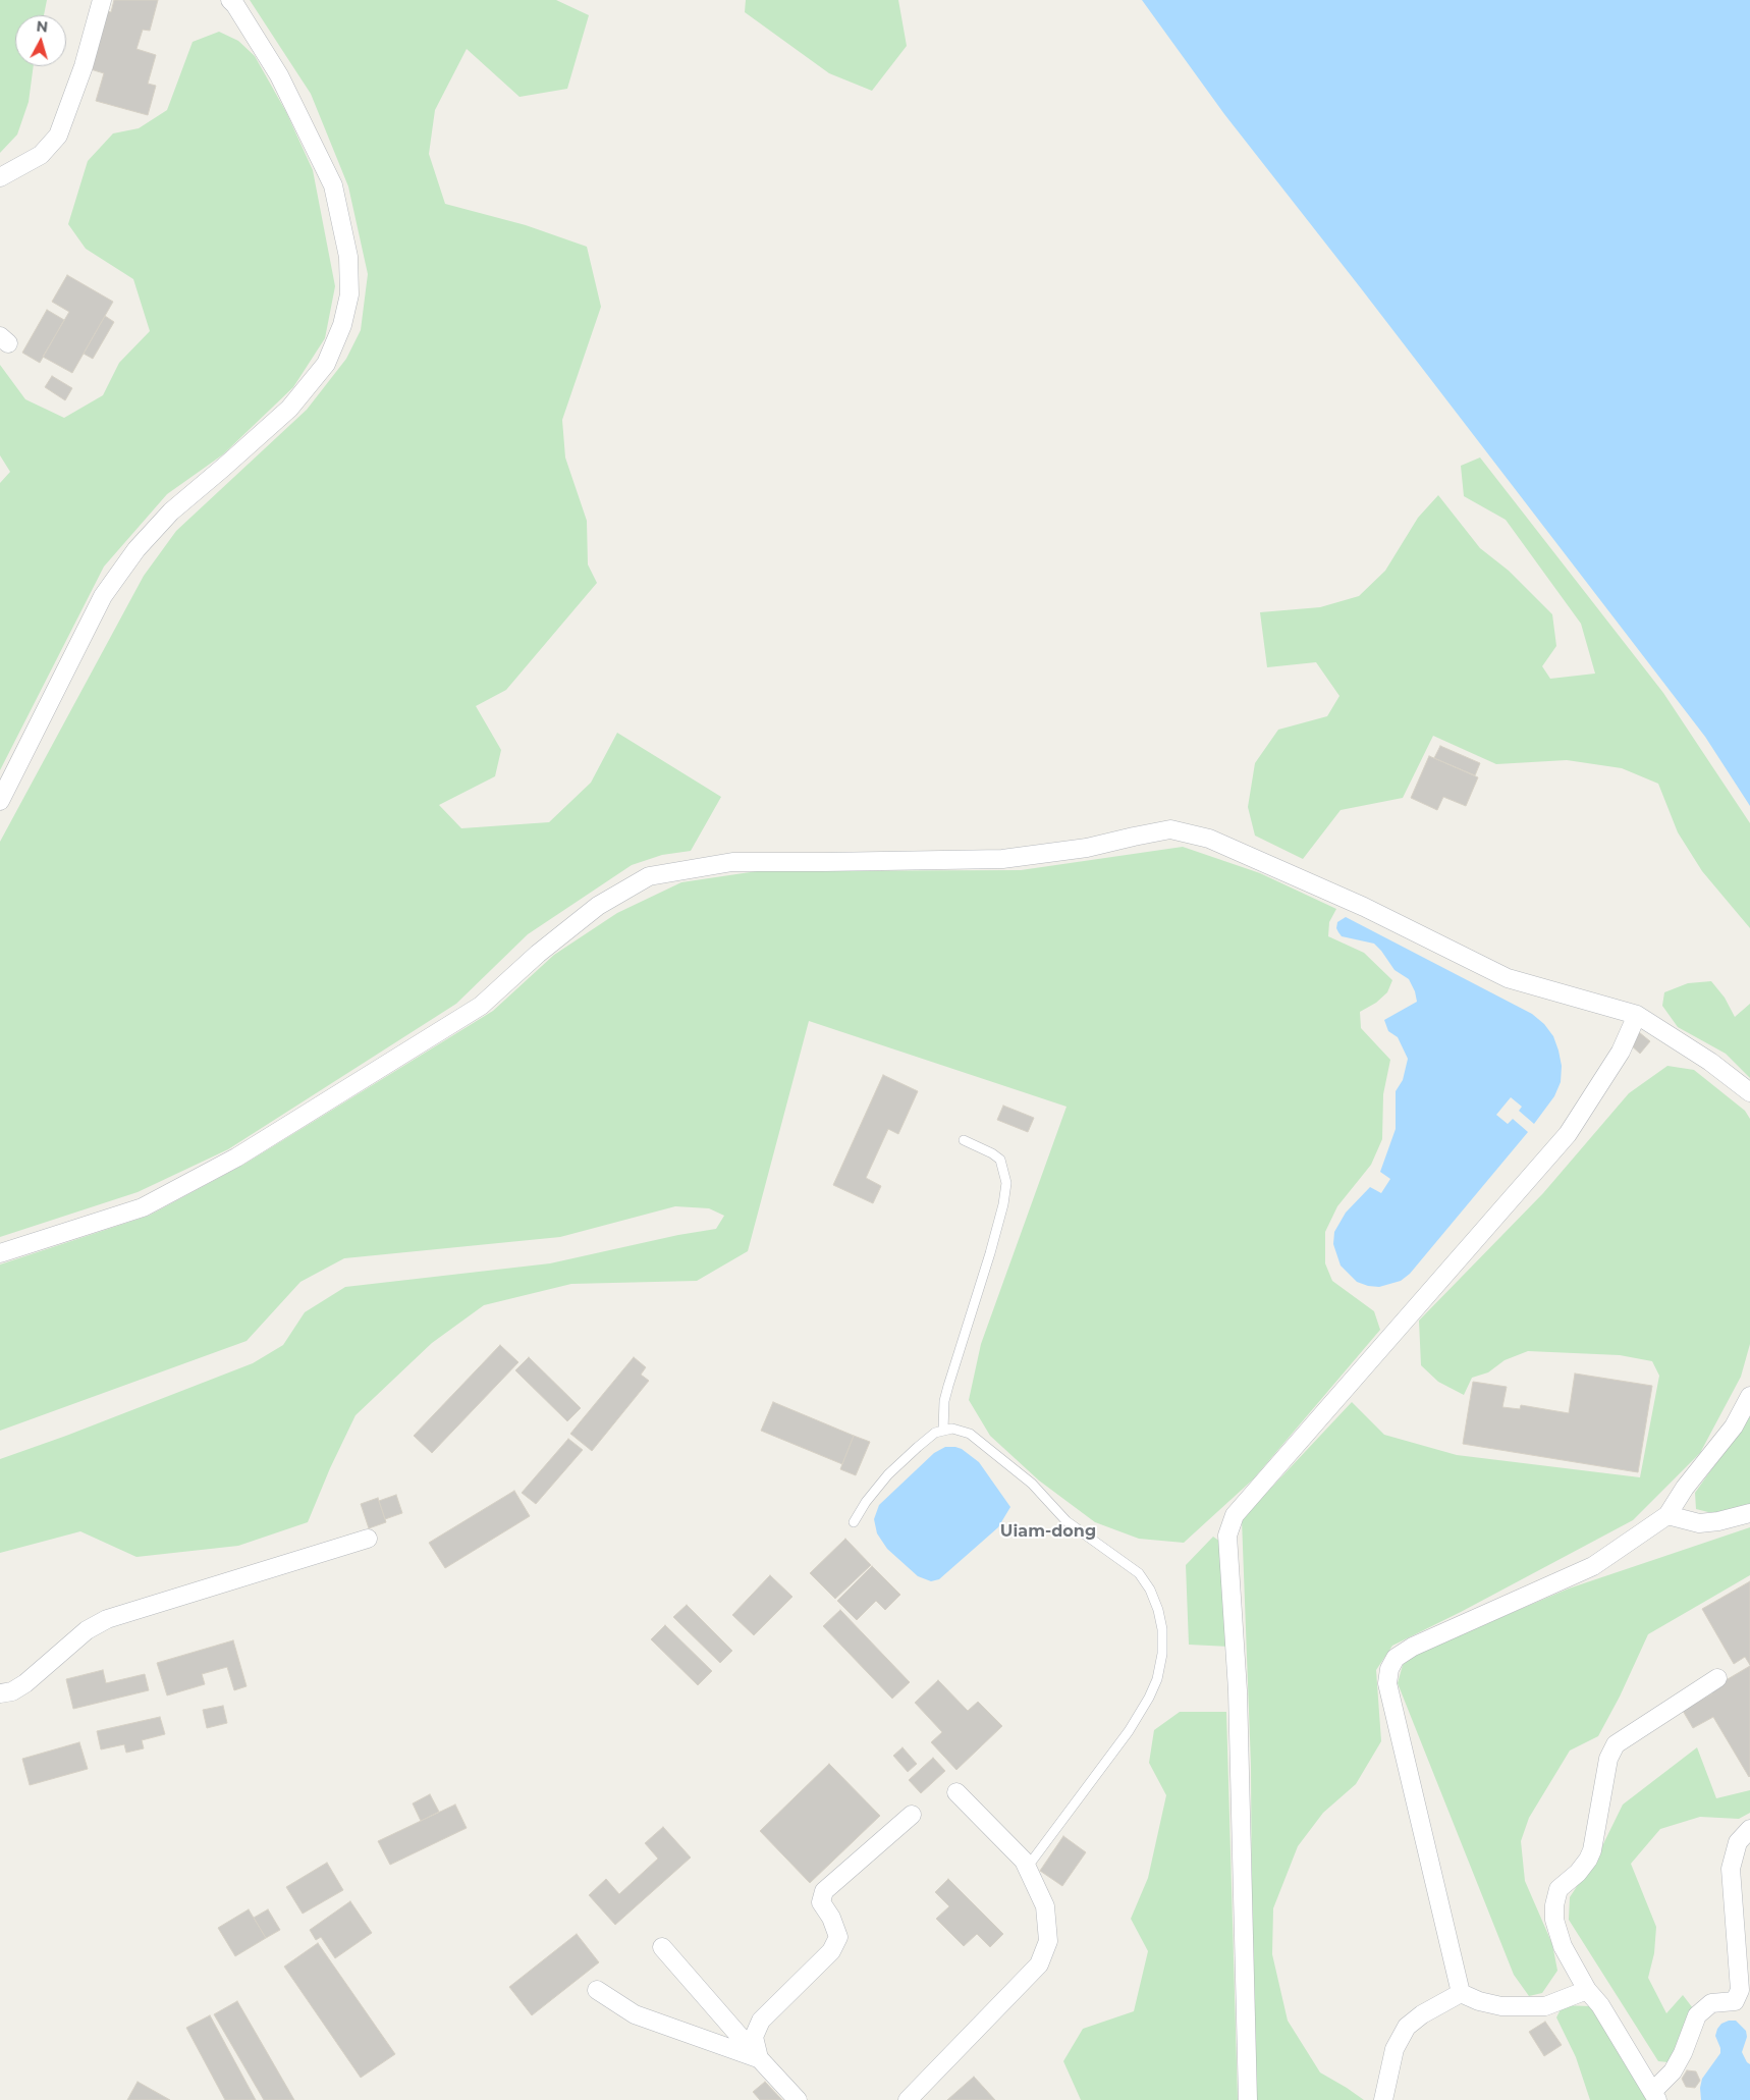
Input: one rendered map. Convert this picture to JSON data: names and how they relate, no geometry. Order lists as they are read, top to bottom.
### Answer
{
  "districts": ["Uiam-dong"],
  "north": "top"
}
